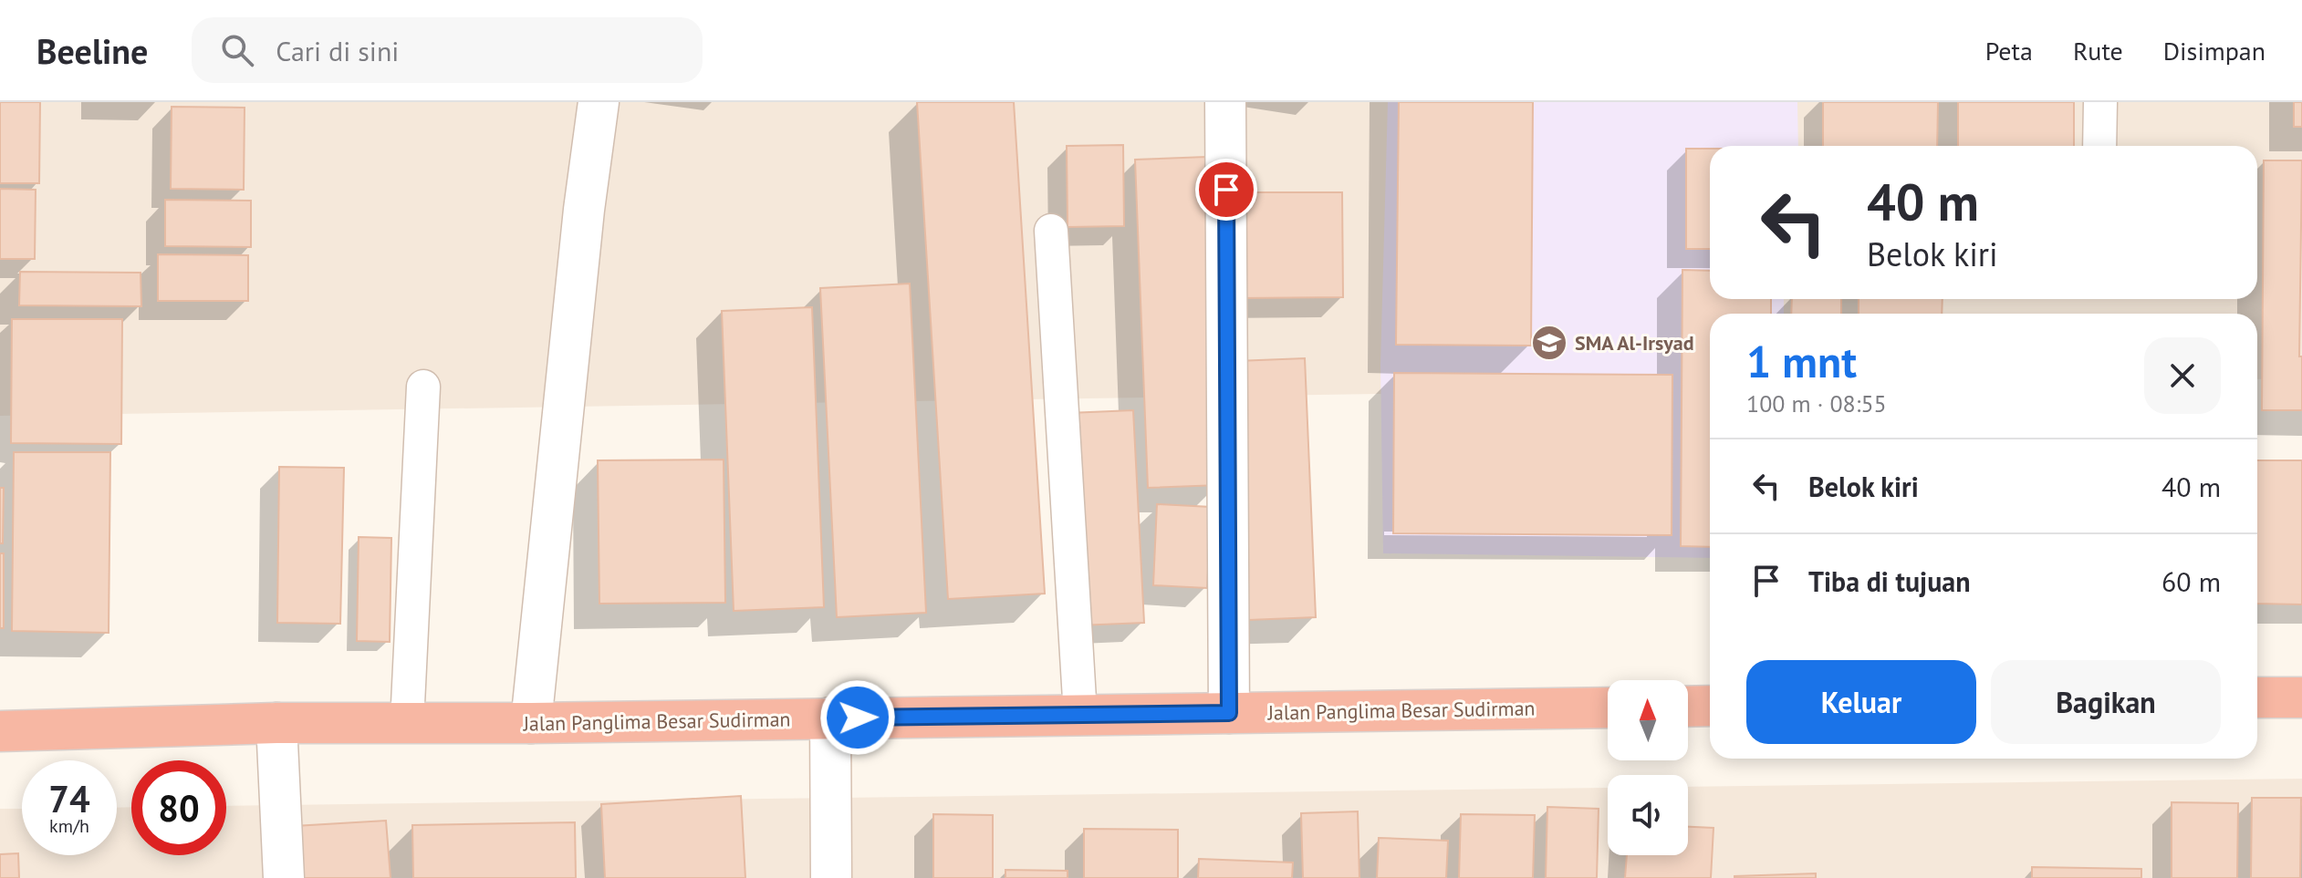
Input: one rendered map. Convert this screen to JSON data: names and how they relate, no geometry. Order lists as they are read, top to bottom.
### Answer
{
  "streets": {
    "highway": ["Jalan Panglima Besar Sudirman"]
  },
  "places": {
    "school or university": ["SMA Al-Irsyad"]
  },
  "north": "top",
  "page": {
    "header": "Beeline",
    "search": "Cari di sini",
    "nav": ["Peta", "Rute", "Disimpan"],
    "turn": ["40 m", "Belok kiri"],
    "heading": ["1 mnt", "100 m · 08:55"],
    "list": [
      {
        "name": "Belok kiri",
        "value": "40 m"
      },
      {
        "name": "Tiba di tujuan",
        "value": "60 m"
      }
    ],
    "buttons": ["Keluar", "Bagikan"],
    "speed": "74 km/h",
    "limit": "80"
  }
}
